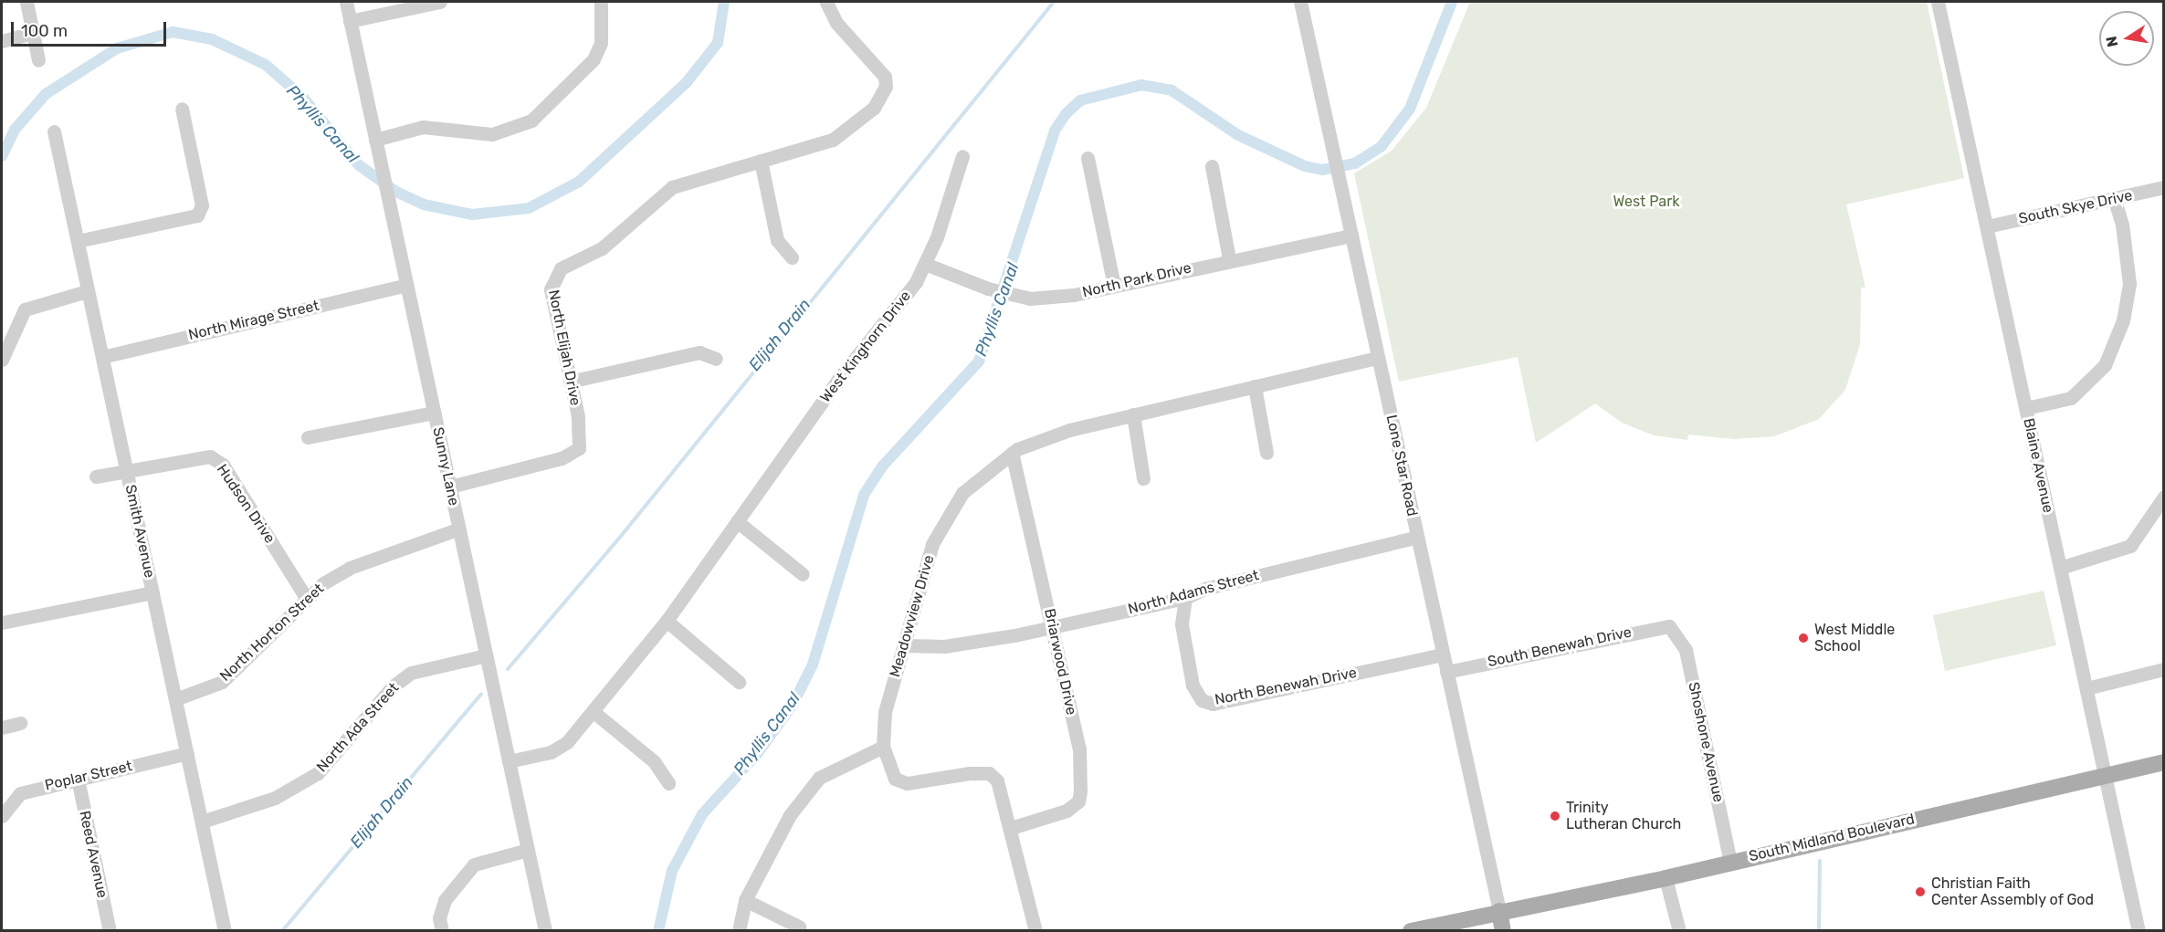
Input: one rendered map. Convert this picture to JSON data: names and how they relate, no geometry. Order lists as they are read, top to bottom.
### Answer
{
  "streets": {
    "main road": ["Lone Star Road", "South Midland Boulevard"],
    "street": [
      "South Skye Drive",
      "North Park Drive",
      "North Mirage Street",
      "West Kinghorn Drive",
      "North Elijah Drive",
      "Blaine Avenue",
      "Sunny Lane",
      "Hudson Drive",
      "Smith Avenue",
      "North Adams Street",
      "Meadowview Drive",
      "North Horton Street",
      "South Benewah Drive",
      "Briarwood Drive",
      "North Benewah Drive",
      "North Ada Street",
      "Shoshone Avenue",
      "Poplar Street",
      "Reed Avenue"
    ]
  },
  "crossings": [
    ["South Skye Drive", "Blaine Avenue"],
    ["North Park Drive", "West Kinghorn Drive"],
    ["North Park Drive", "Lone Star Road"],
    ["North Mirage Street", "Sunny Lane"],
    ["North Mirage Street", "Smith Avenue"],
    ["West Kinghorn Drive", "Sunny Lane"],
    ["North Elijah Drive", "Sunny Lane"],
    ["Lone Star Road", "North Adams Street"],
    ["Lone Star Road", "Meadowview Drive"],
    ["Lone Star Road", "South Benewah Drive"],
    ["Lone Star Road", "North Benewah Drive"],
    ["Lone Star Road", "South Midland Boulevard"],
    ["Blaine Avenue", "South Midland Boulevard"],
    ["Sunny Lane", "North Horton Street"],
    ["Sunny Lane", "North Ada Street"],
    ["Hudson Drive", "Smith Avenue"],
    ["Hudson Drive", "North Horton Street"],
    ["Smith Avenue", "North Horton Street"],
    ["Smith Avenue", "North Ada Street"],
    ["Smith Avenue", "Poplar Street"],
    ["North Adams Street", "Meadowview Drive"],
    ["North Adams Street", "Briarwood Drive"],
    ["North Adams Street", "North Benewah Drive"],
    ["Meadowview Drive", "Briarwood Drive"],
    ["South Benewah Drive", "Shoshone Avenue"],
    ["Shoshone Avenue", "South Midland Boulevard"],
    ["Poplar Street", "Reed Avenue"]
  ],
  "water": ["Phyllis Canal", "Elijah Drain"],
  "parks": ["West Park"],
  "places": ["West Middle School", "Trinity Lutheran Church", "Christian Faith Center Assembly of God"],
  "scale_bar": "100 m",
  "north": "left"
}
